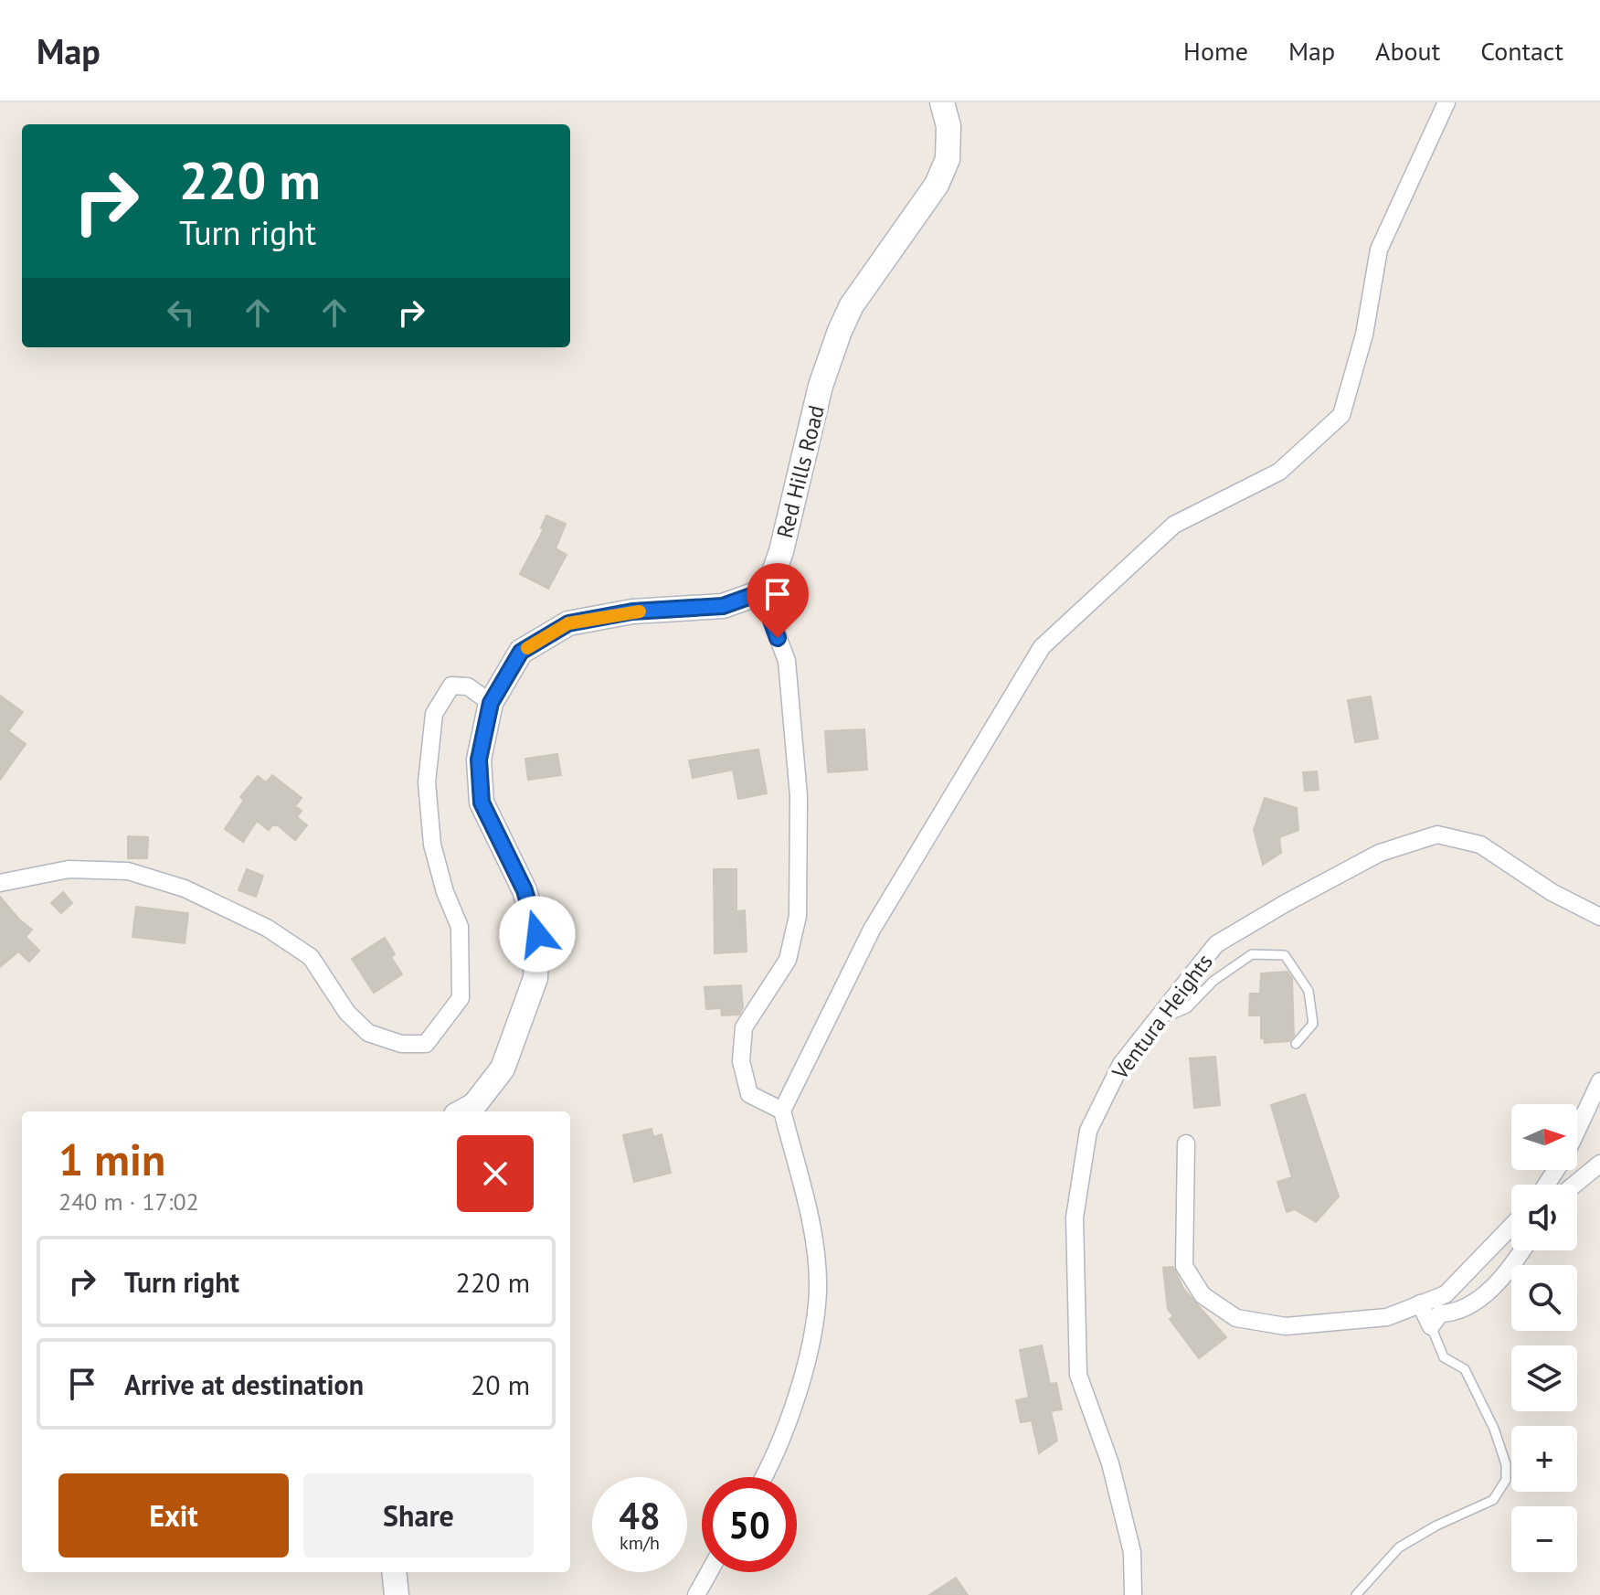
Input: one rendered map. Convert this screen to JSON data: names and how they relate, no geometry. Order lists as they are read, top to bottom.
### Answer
{
  "streets": {
    "main road": ["Red Hills Road"],
    "street": ["Ventura Heights"]
  },
  "north": "right",
  "page": {
    "header": "Map",
    "nav": [
      "Home",
      "Map",
      "About",
      "Contact"
    ],
    "turn": ["220 m", "Turn right"],
    "map_buttons": ["+", "−"],
    "heading": ["1 min", "240 m · 17:02"],
    "list": [
      {
        "name": "Turn right",
        "value": "220 m"
      },
      {
        "name": "Arrive at destination",
        "value": "20 m"
      }
    ],
    "buttons": ["Exit", "Share"],
    "speed": "48 km/h",
    "limit": "50"
  }
}
